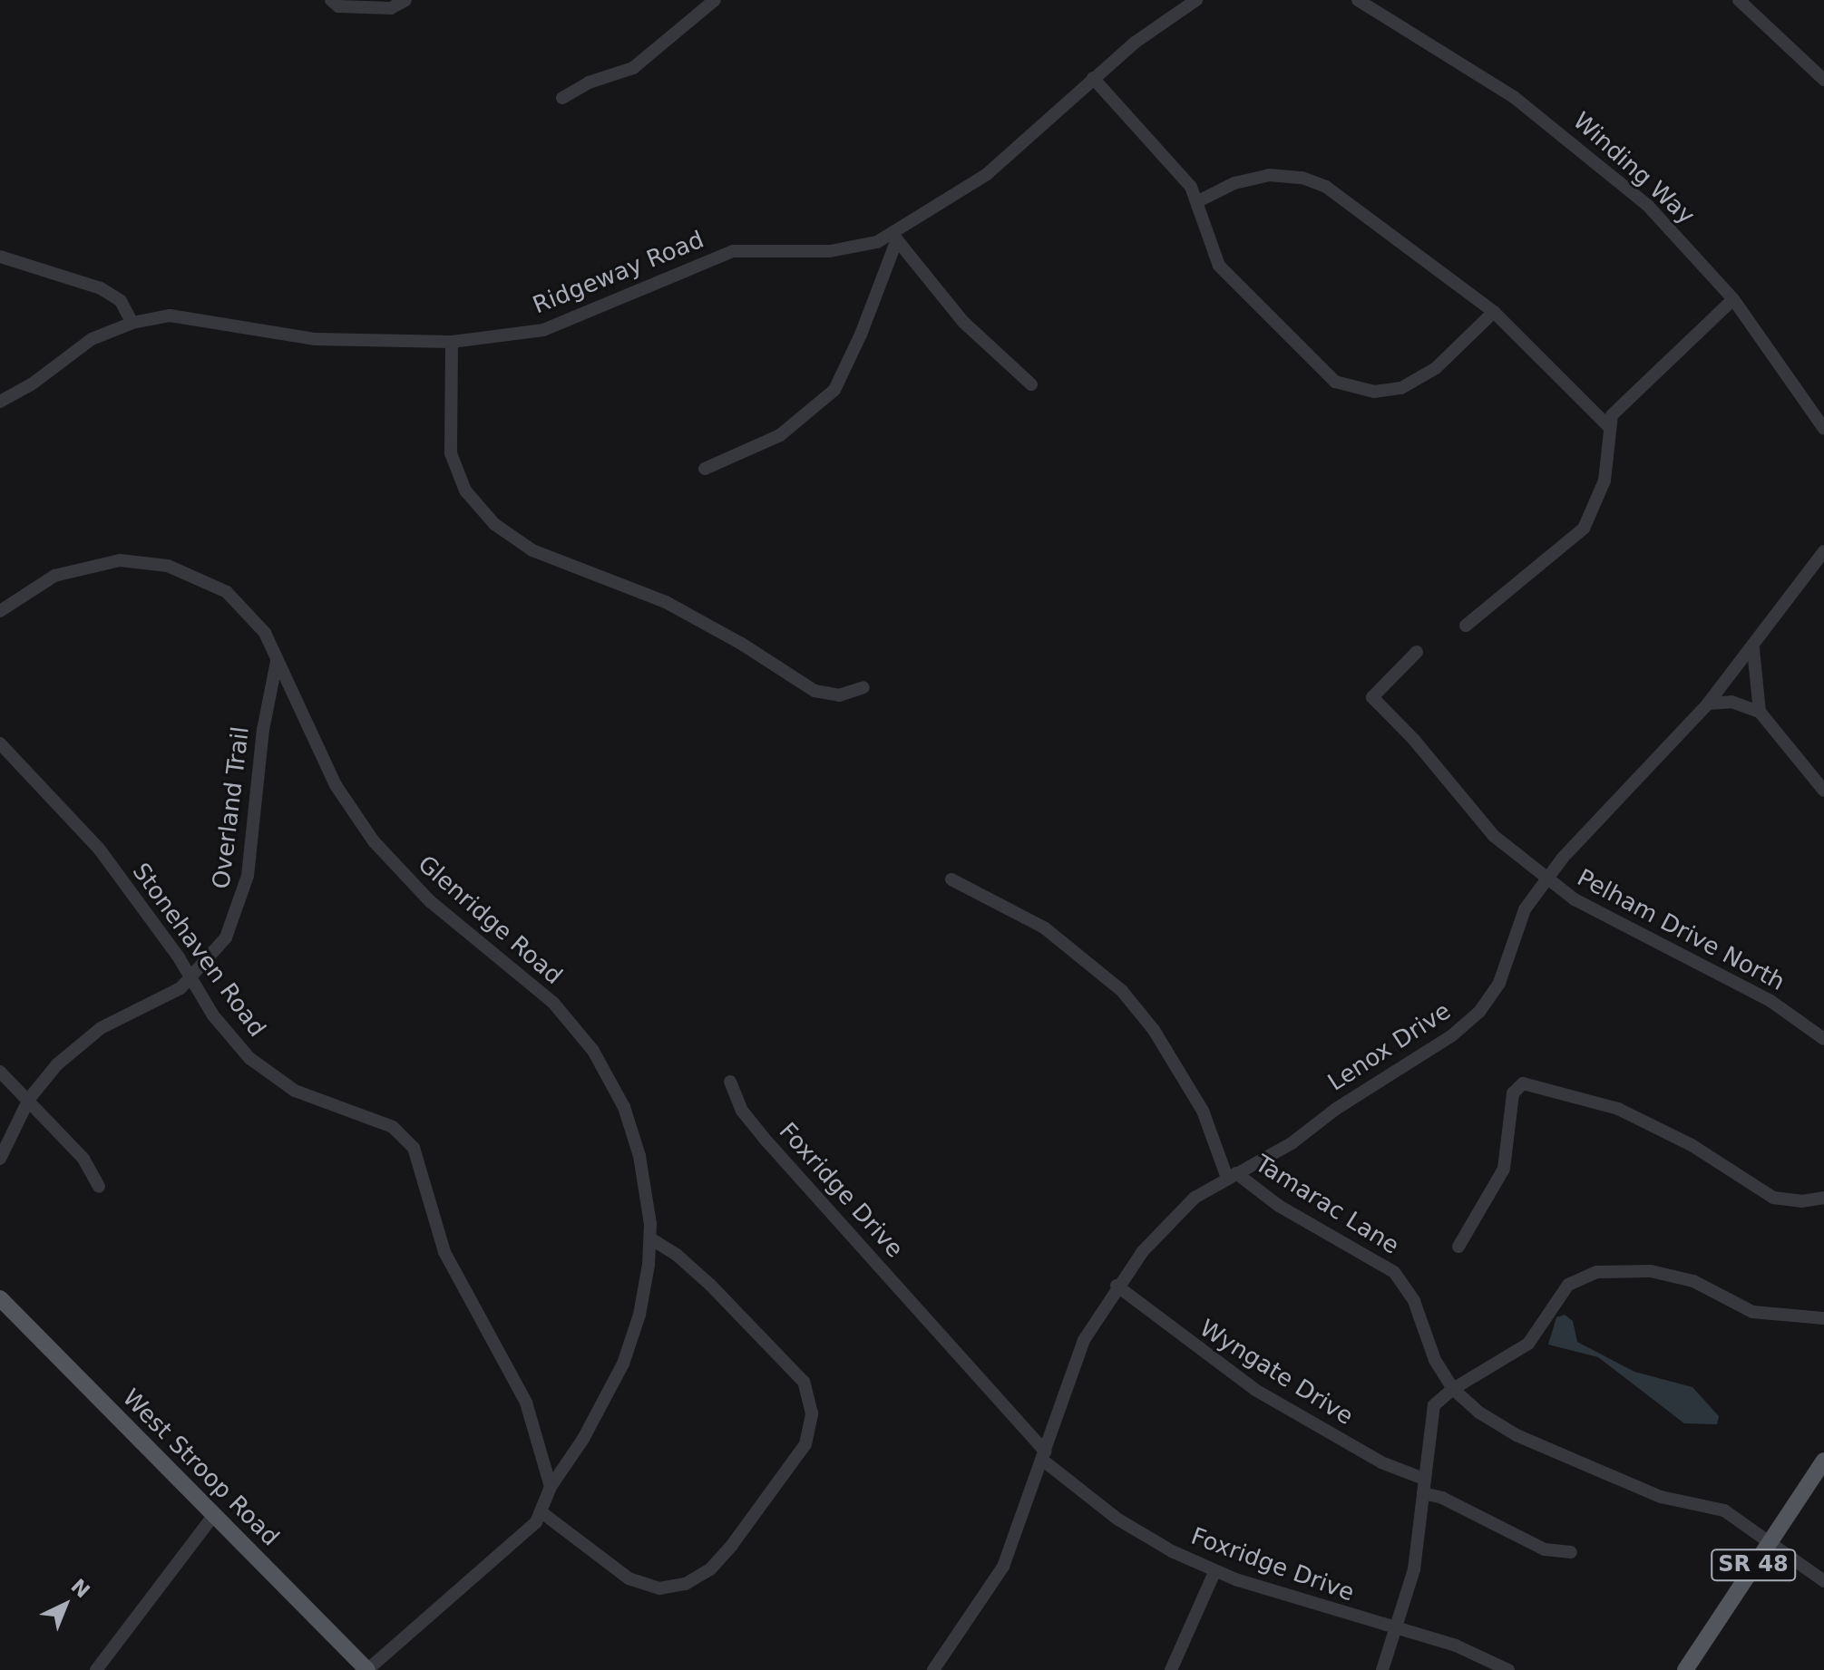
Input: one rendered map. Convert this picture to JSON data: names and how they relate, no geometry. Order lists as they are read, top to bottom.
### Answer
{
  "streets": {
    "main road": ["West Stroop Road", "SR 48"],
    "street": [
      "Winding Way",
      "Ridgeway Road",
      "Overland Trail",
      "Glenridge Road",
      "Pelham Drive North",
      "Stonehaven Road",
      "Lenox Drive",
      "Foxridge Drive",
      "Tamarac Lane",
      "Wyngate Drive"
    ]
  },
  "crossings": [
    ["Overland Trail", "Glenridge Road"],
    ["Overland Trail", "Stonehaven Road"],
    ["Glenridge Road", "Stonehaven Road"],
    ["Pelham Drive North", "Lenox Drive"],
    ["Lenox Drive", "Foxridge Drive"],
    ["Lenox Drive", "Tamarac Lane"],
    ["Lenox Drive", "Wyngate Drive"],
    ["Tamarac Lane", "SR 48"]
  ],
  "north": "top right"
}
